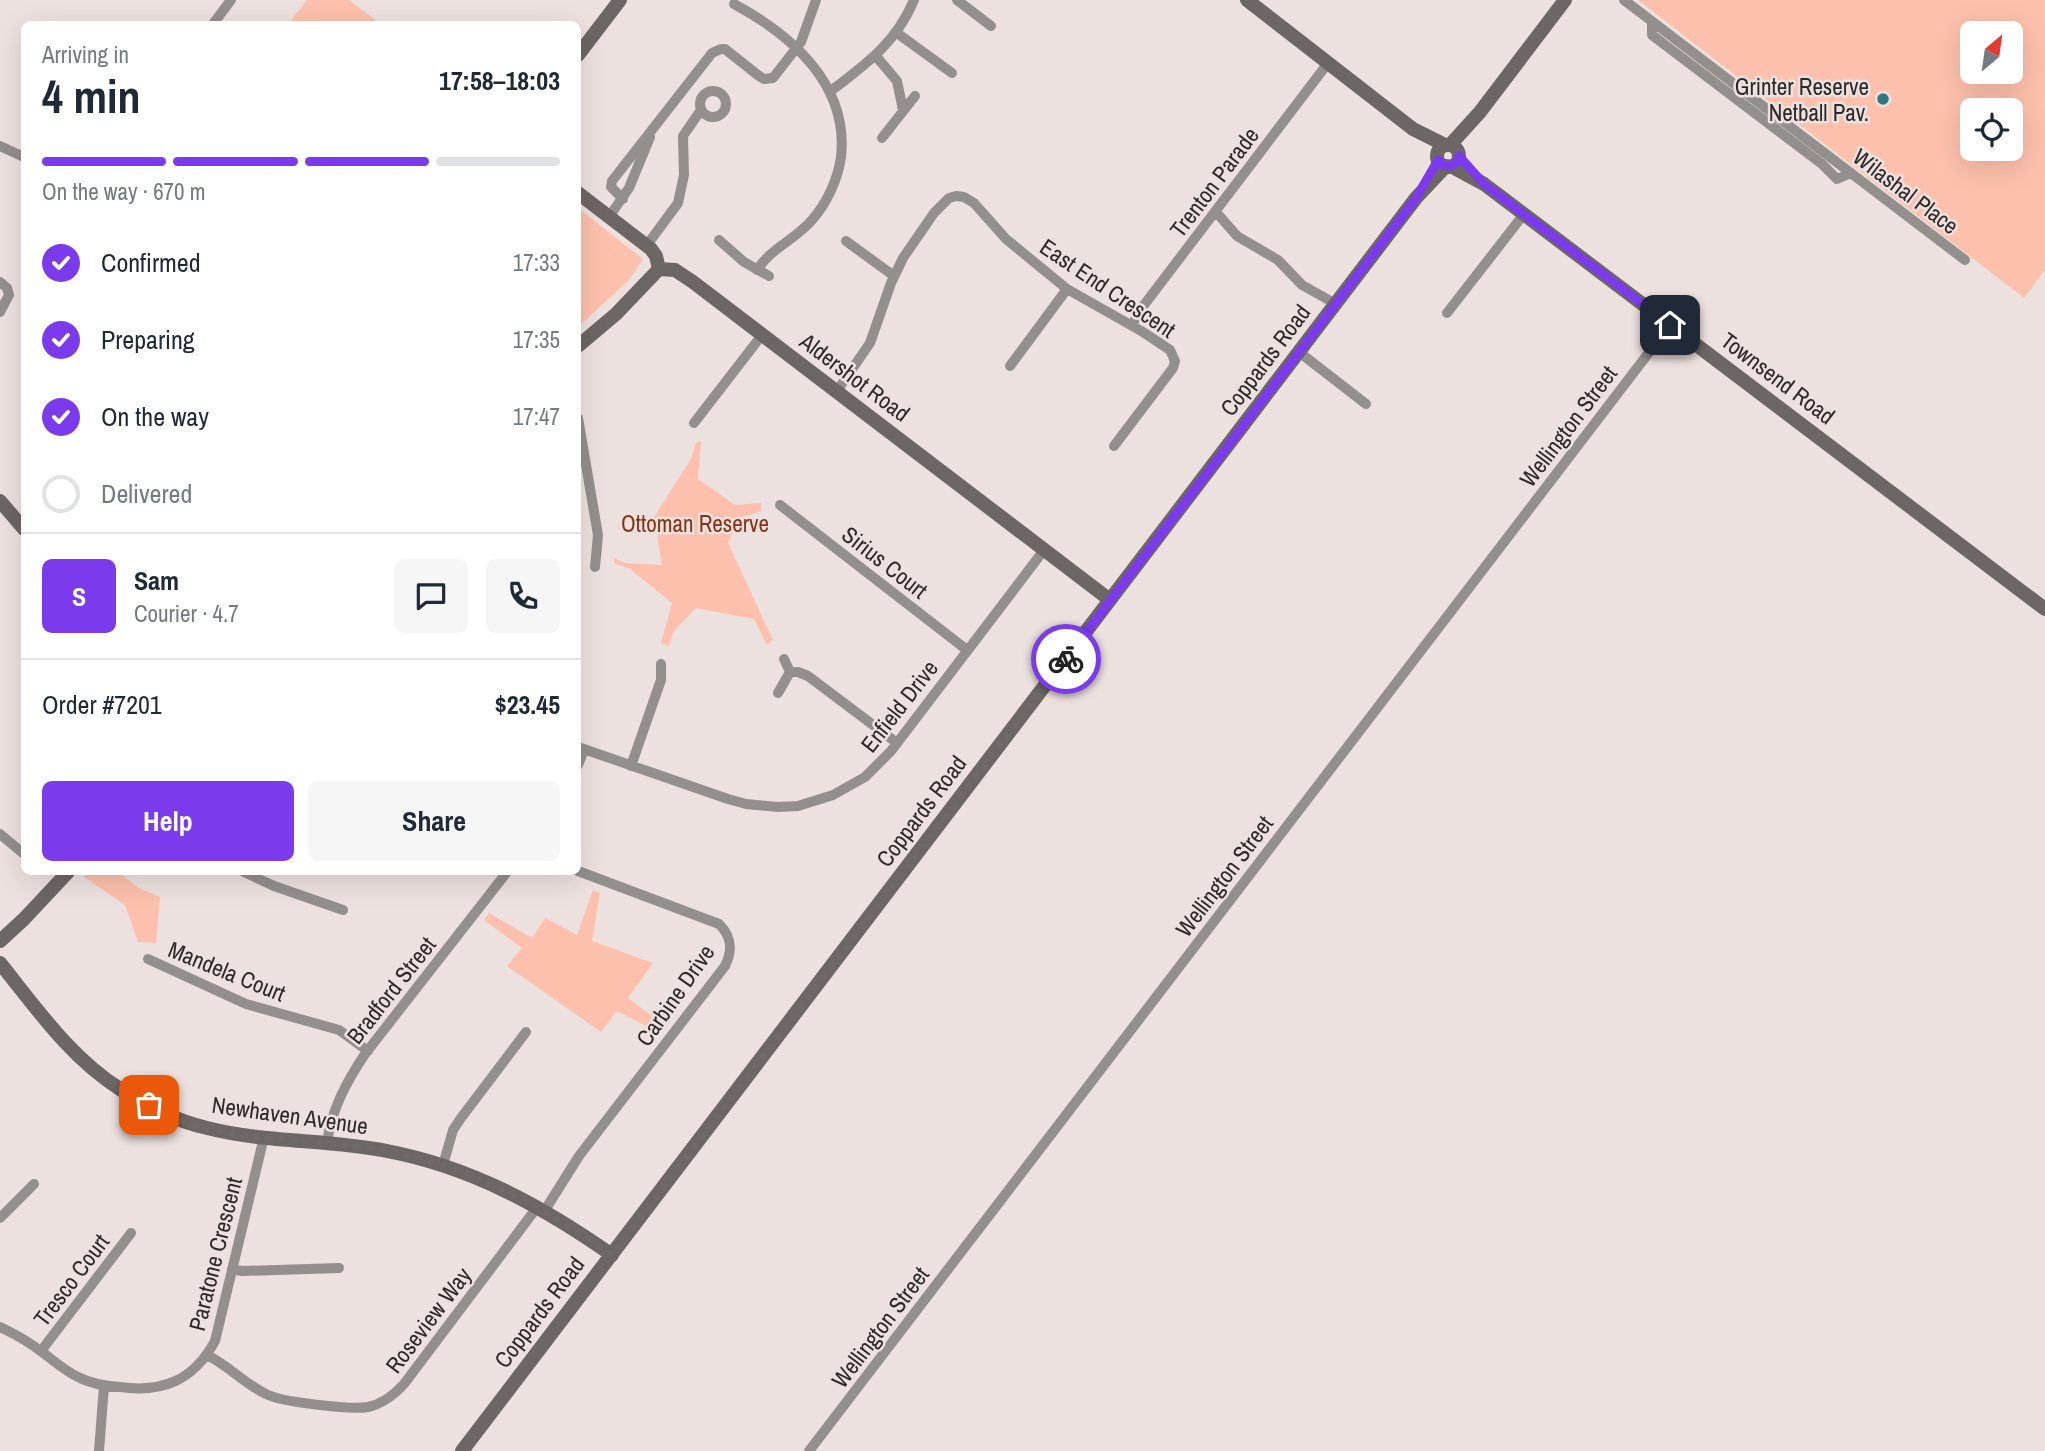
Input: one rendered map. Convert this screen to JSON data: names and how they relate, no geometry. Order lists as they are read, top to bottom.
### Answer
{
  "streets": {
    "street": [
      "Trenton Parade",
      "Wilashal Place",
      "East End Crescent",
      "Coppards Road",
      "Aldershot Road",
      "Townsend Road",
      "Wellington Street",
      "Sirius Court",
      "Enfield Drive",
      "Mandela Court",
      "Bradford Street",
      "Carbine Drive",
      "Newhaven Avenue",
      "Paratone Crescent",
      "Tresco Court",
      "Roseview Way"
    ]
  },
  "crossings": [
    ["Trenton Parade", "East End Crescent"],
    ["Trenton Parade", "Townsend Road"],
    ["East End Crescent", "Aldershot Road"],
    ["Coppards Road", "Aldershot Road"],
    ["Coppards Road", "Townsend Road"],
    ["Coppards Road", "Newhaven Avenue"],
    ["Aldershot Road", "Enfield Drive"],
    ["Townsend Road", "Wellington Street"],
    ["Sirius Court", "Enfield Drive"],
    ["Mandela Court", "Bradford Street"],
    ["Bradford Street", "Newhaven Avenue"],
    ["Carbine Drive", "Newhaven Avenue"],
    ["Carbine Drive", "Roseview Way"],
    ["Newhaven Avenue", "Paratone Crescent"],
    ["Newhaven Avenue", "Roseview Way"],
    ["Paratone Crescent", "Tresco Court"],
    ["Paratone Crescent", "Roseview Way"]
  ],
  "parks": ["Ottoman Reserve"],
  "places": ["Grinter Reserve Netball Pav."],
  "north": "top right",
  "page": {
    "heading": ["4 min", "Arriving in", "17:58–18:03"],
    "panel": [
      "Sam",
      "Courier · 4.7",
      "Order #7201",
      "$23.45"
    ],
    "bar": "On the way · 670 m",
    "list": [
      ["Confirmed", "17:33"],
      ["Preparing", "17:35"],
      ["On the way", "17:47"],
      "Delivered"
    ],
    "round": "S",
    "buttons": ["Help", "Share"]
  }
}
